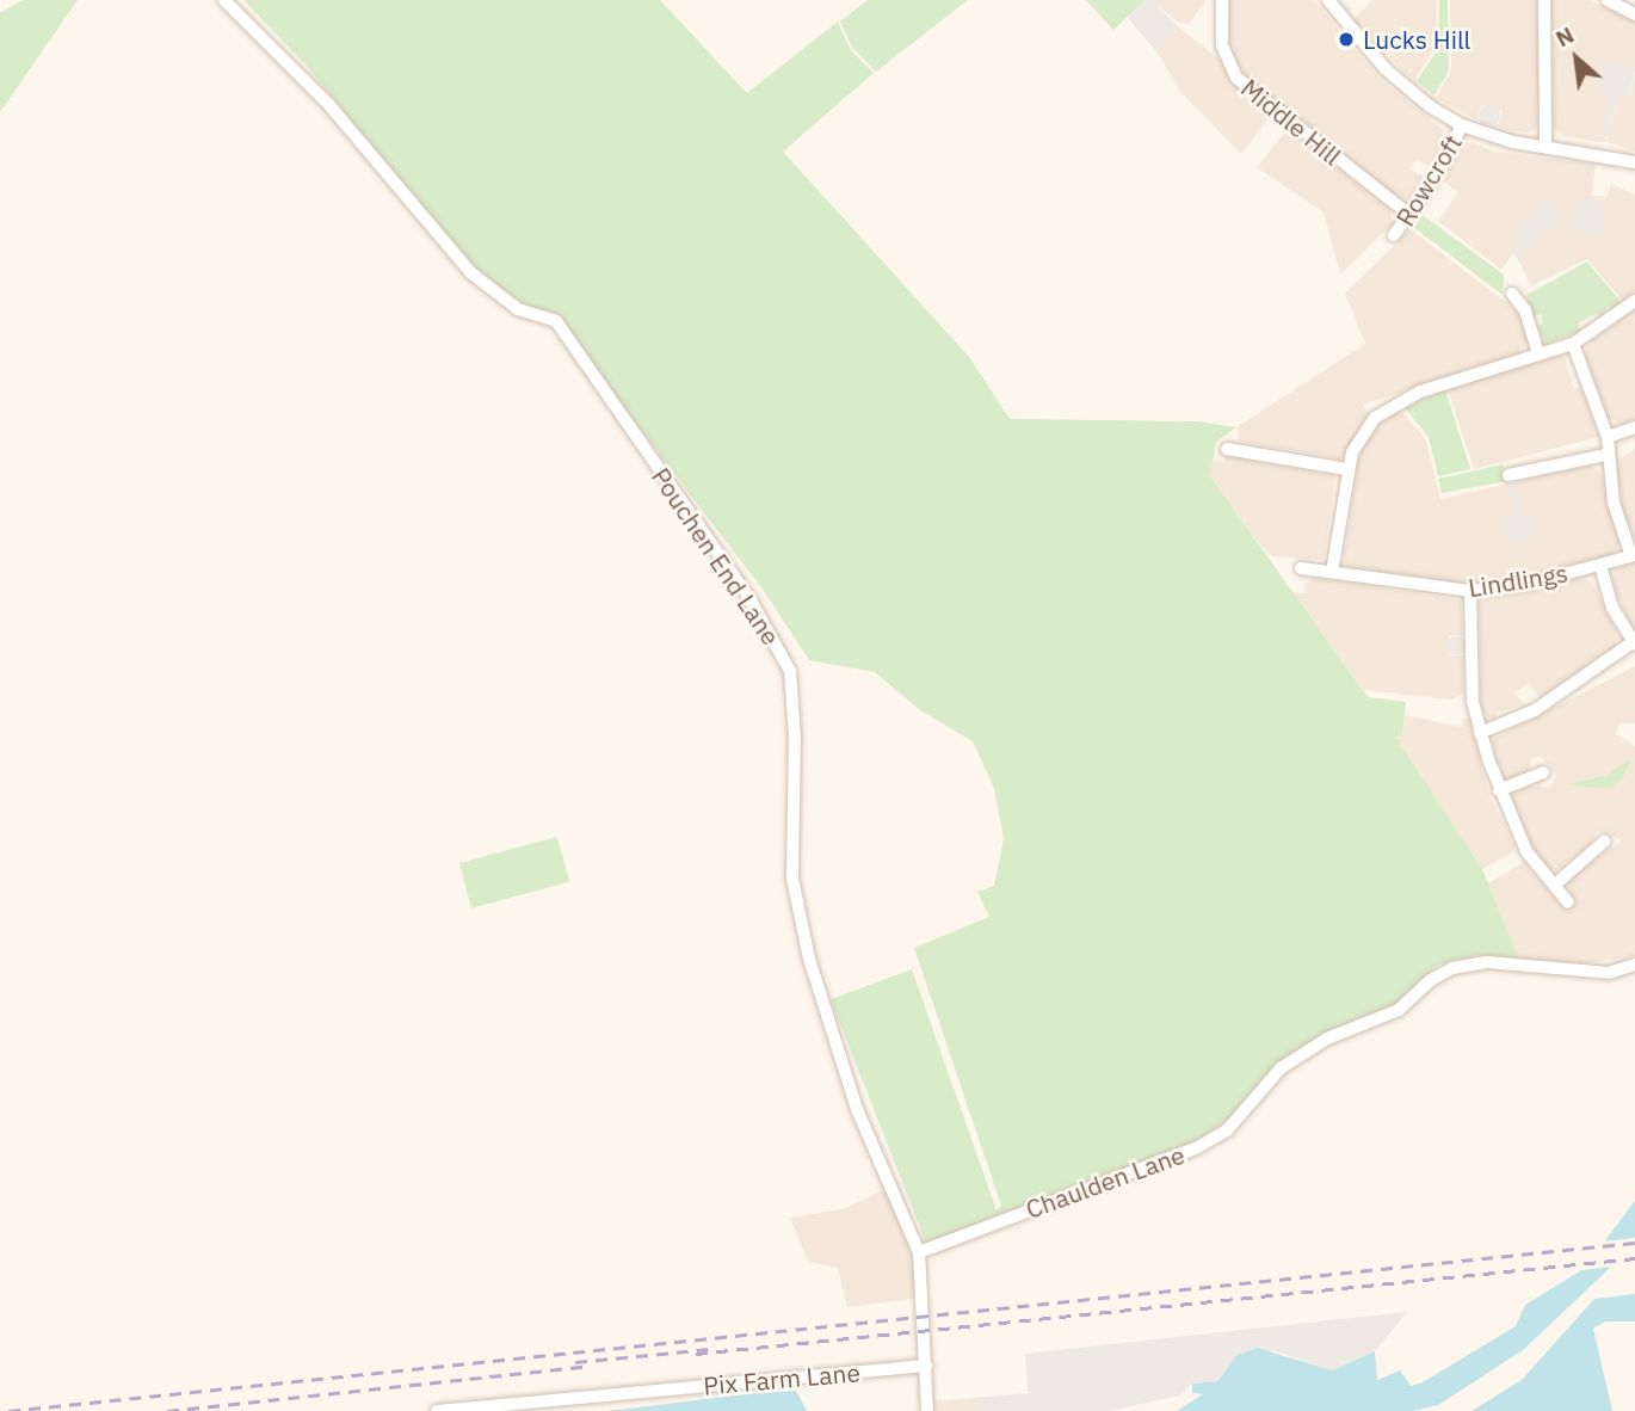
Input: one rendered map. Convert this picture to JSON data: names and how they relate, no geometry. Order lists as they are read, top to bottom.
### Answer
{
  "streets": {
    "street": [
      "Middle Hill",
      "Rowcroft",
      "Pouchen End Lane",
      "Lindlings",
      "Chaulden Lane",
      "Pix Farm Lane"
    ]
  },
  "crossings": [
    ["Middle Hill", "Rowcroft"],
    ["Pouchen End Lane", "Chaulden Lane"],
    ["Pouchen End Lane", "Pix Farm Lane"]
  ],
  "places": ["Lucks Hill"],
  "north": "top left"
}
